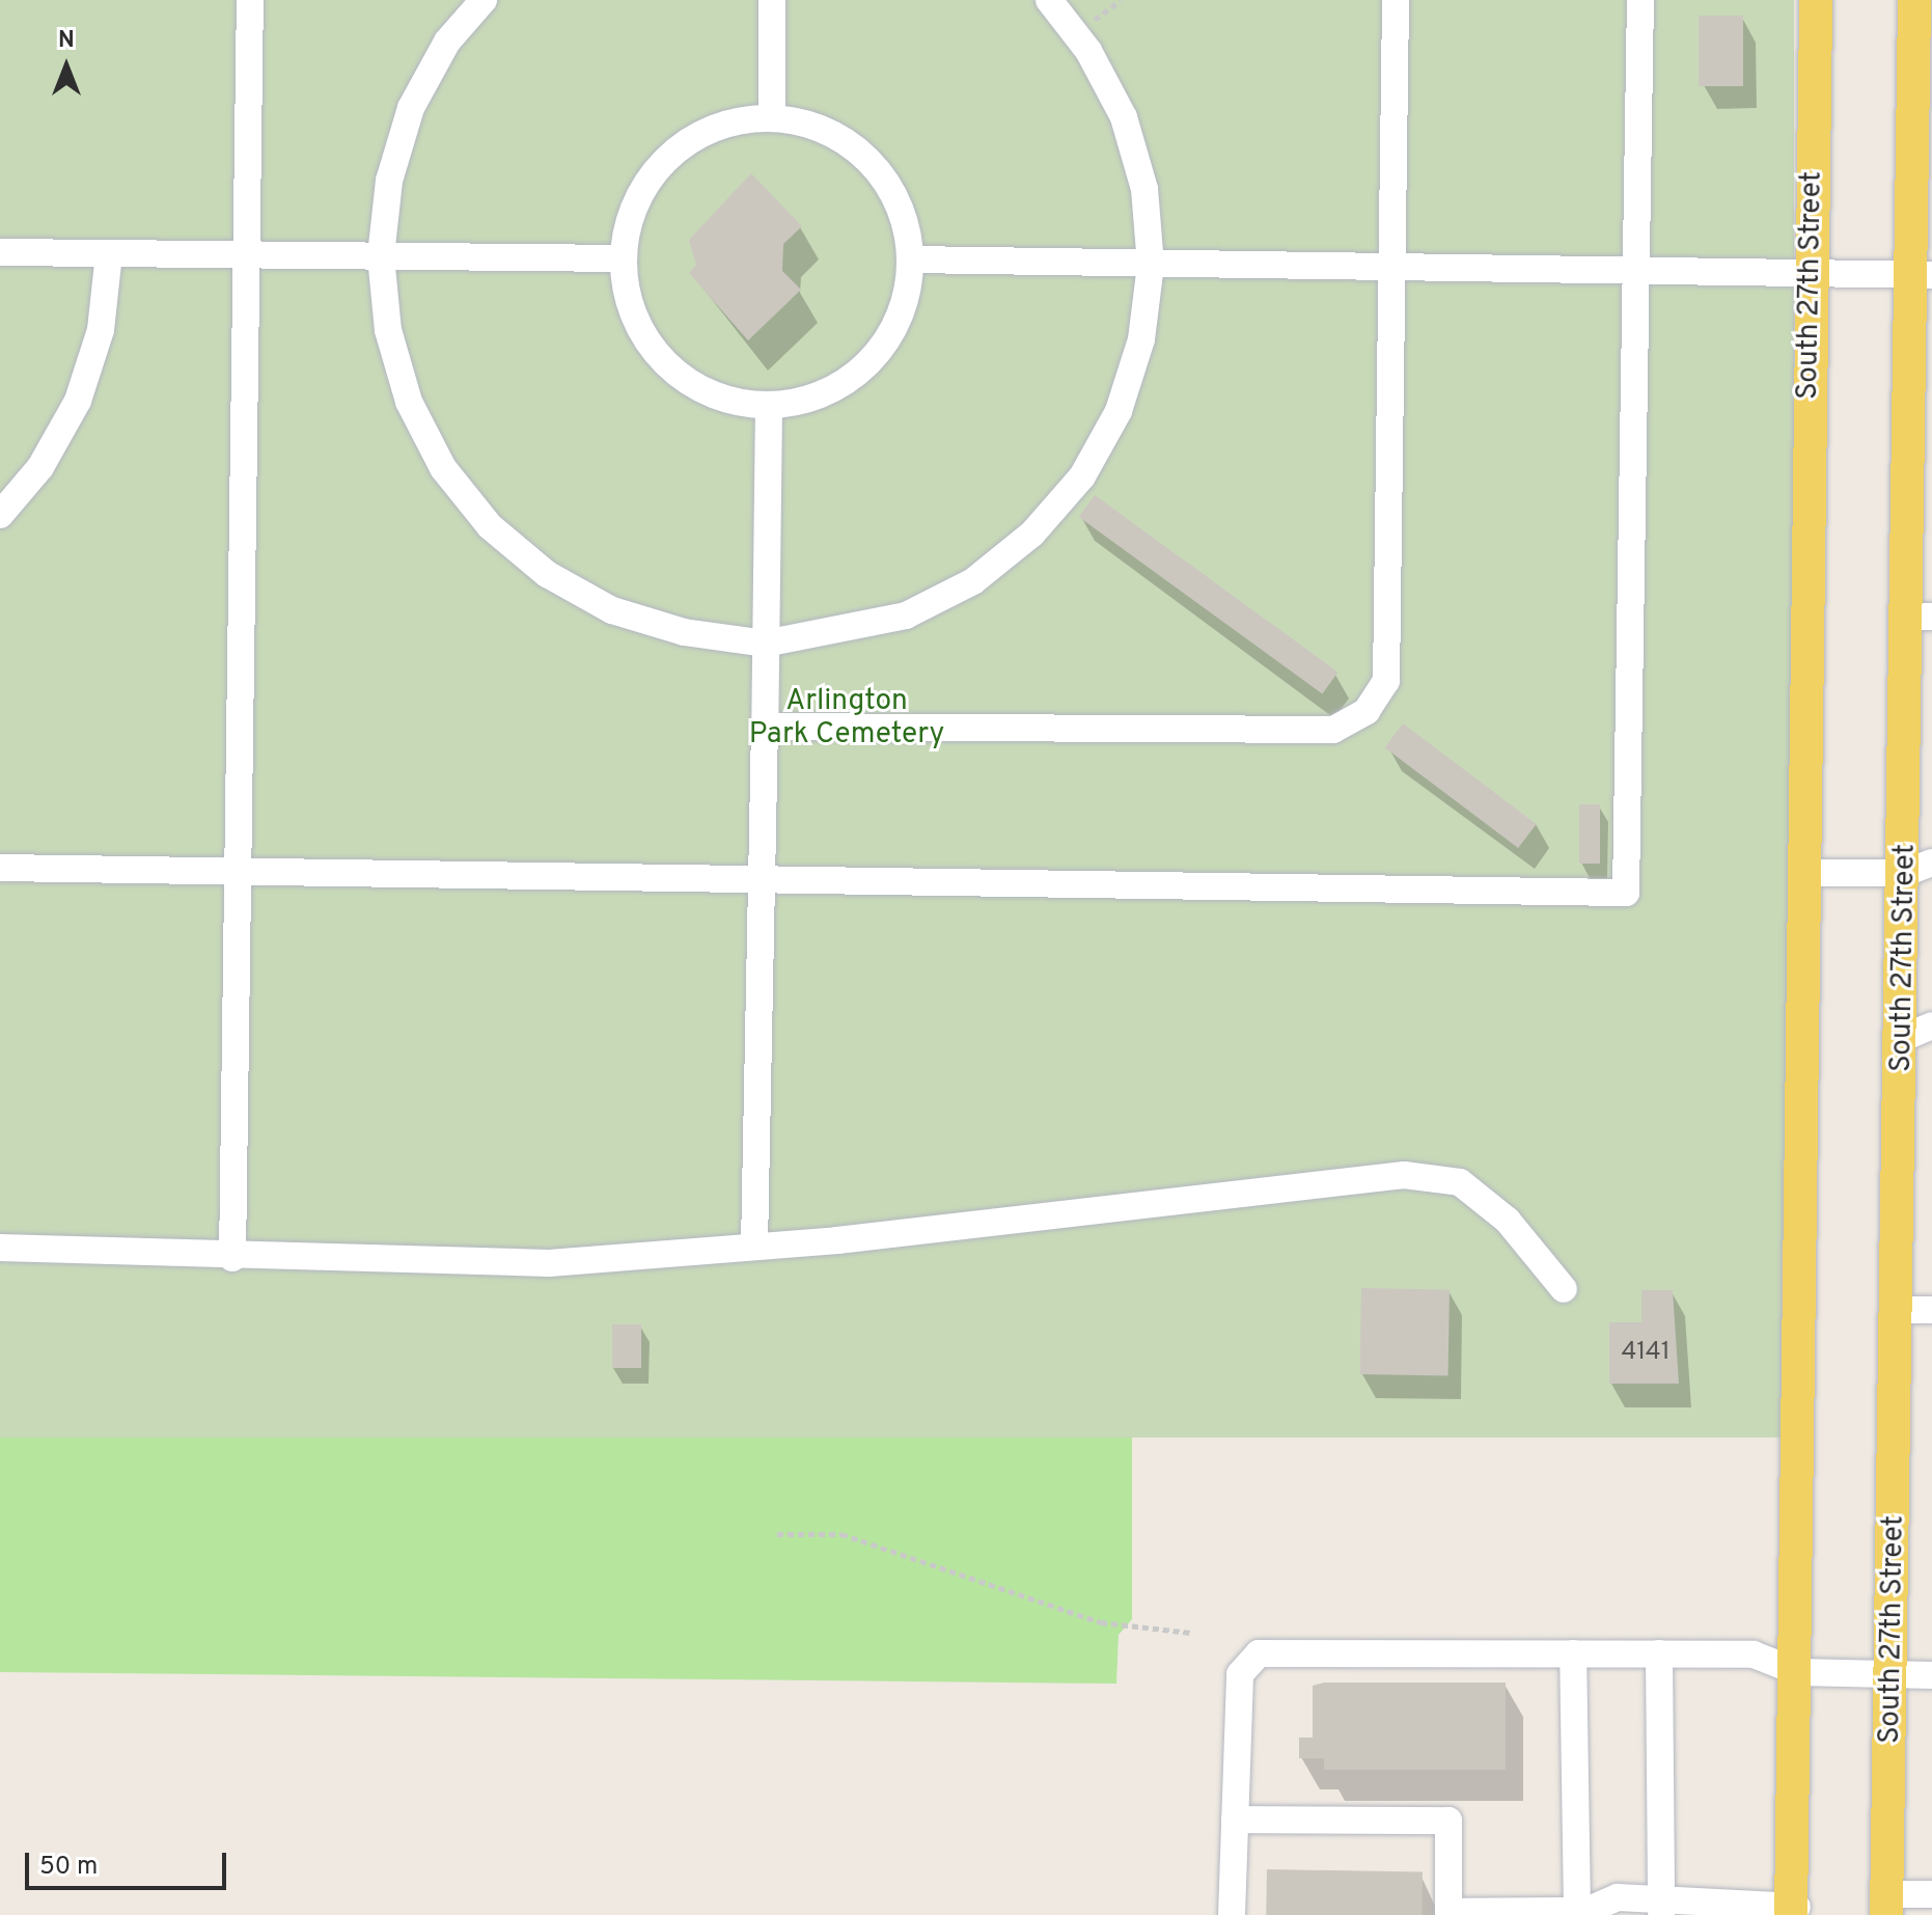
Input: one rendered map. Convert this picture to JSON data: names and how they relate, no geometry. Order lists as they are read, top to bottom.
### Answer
{
  "streets": {
    "main road": ["South 27th Street"]
  },
  "parks": ["Arlington Park Cemetery"],
  "house_numbers": ["4141"],
  "scale_bar": "50 m",
  "north": "top"
}
